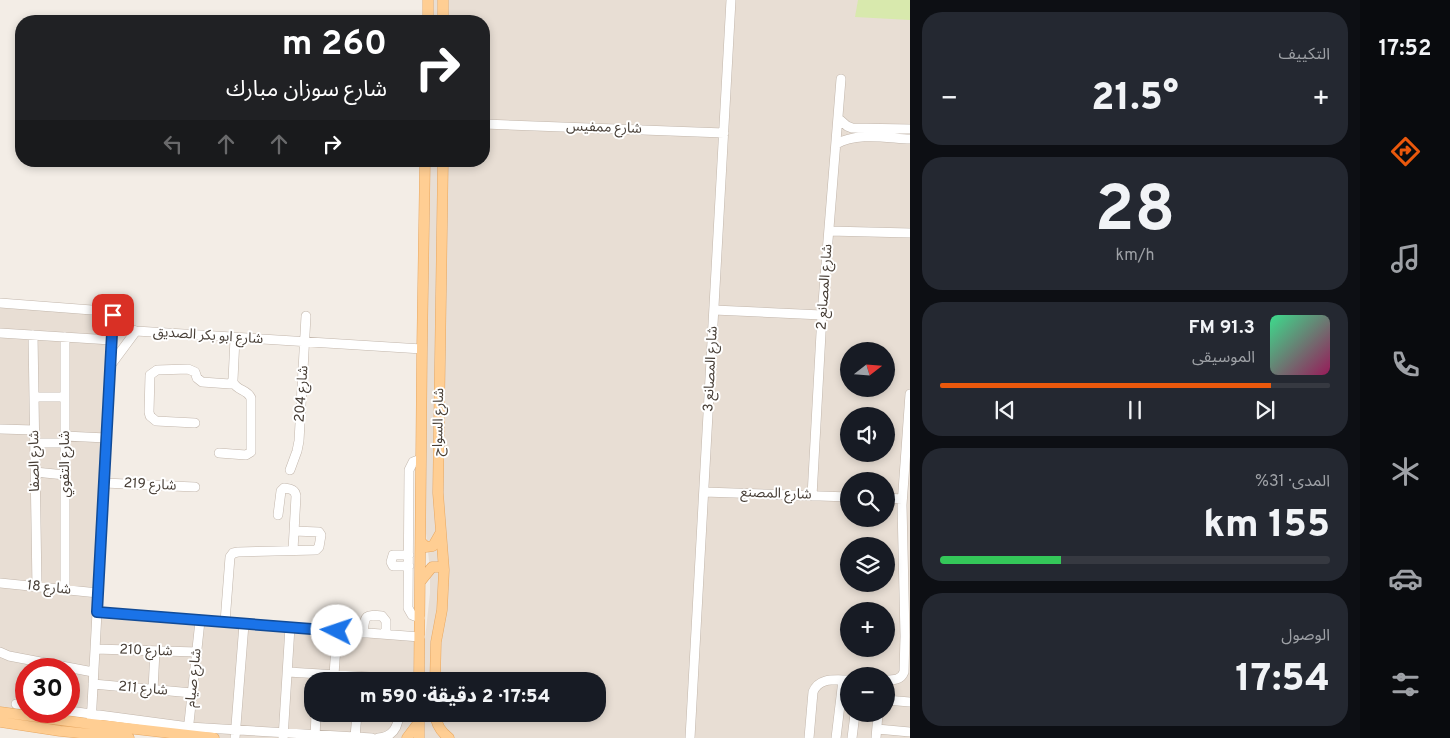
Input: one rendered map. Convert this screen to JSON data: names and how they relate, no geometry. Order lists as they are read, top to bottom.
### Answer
{
  "streets": {
    "main road": ["شارع السواح"],
    "street": [
      "شارع ممفيس",
      "شارع المصانع 2",
      "شارع ابو بكر الصديق",
      "شارع المصانع 3",
      "شارع 204",
      "شارع الصفا",
      "شارع التقوي",
      "شارع 219",
      "شارع المصنع",
      "شارع 18",
      "شارع 210",
      "شارع صيام",
      "شارع 211"
    ]
  },
  "crossings": [
    ["شارع ممفيس", "شارع المصانع 3"],
    ["شارع المصانع 2", "شارع المصنع"],
    ["شارع ابو بكر الصديق", "شارع 204"],
    ["شارع ابو بكر الصديق", "شارع السواح"],
    ["شارع المصانع 3", "شارع المصنع"],
    ["شارع الصفا", "شارع 18"],
    ["شارع التقوي", "شارع 18"],
    ["شارع 210", "شارع صيام"],
    ["شارع صيام", "شارع 211"]
  ],
  "north": "right",
  "page": {
    "tabs": "17:52",
    "tile": [
      "التكييف",
      ["28", "km/h"],
      ["المدى · 31%", "155 km"],
      ["الوصول", "17:54"]
    ],
    "turn": ["260 m", "شارع سوزان مبارك"],
    "heat": ["−", "21.5°", "+"],
    "song": ["91.3 FM", "الموسيقى"],
    "map_buttons": ["+", "−"],
    "limit": "30",
    "trip": "17:54 · 2 دقيقة · 590 m"
  }
}
